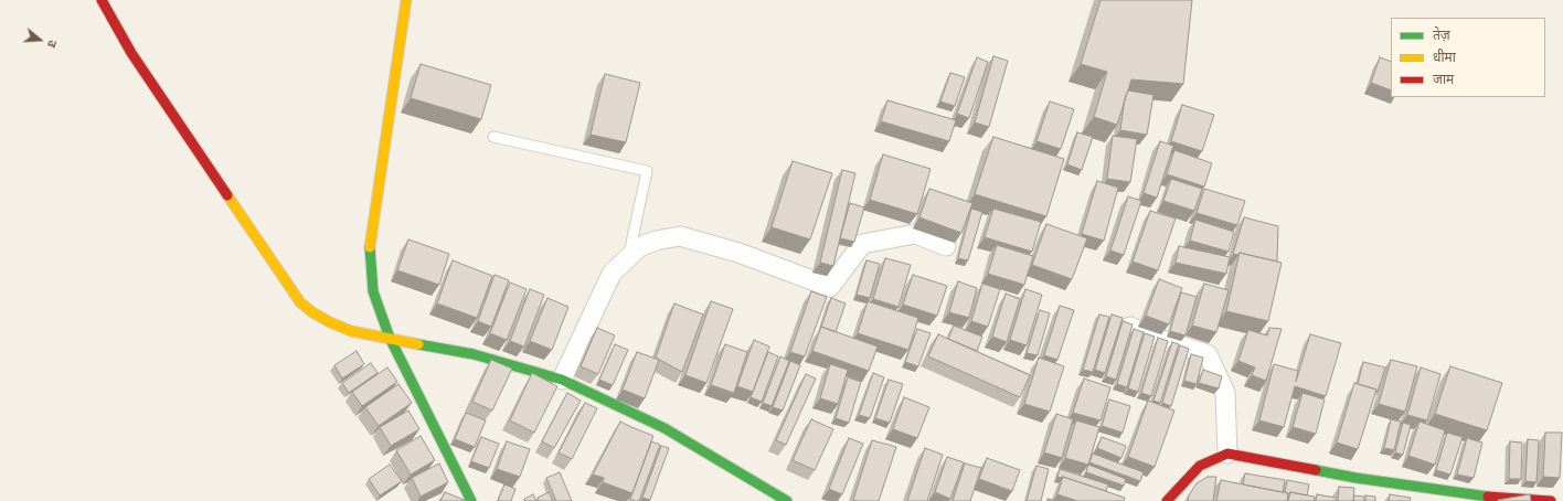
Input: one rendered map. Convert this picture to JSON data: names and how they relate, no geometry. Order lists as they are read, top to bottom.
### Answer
{
  "legend": ["तेज़", "धीमा", "जाम"],
  "north": "right"
}
